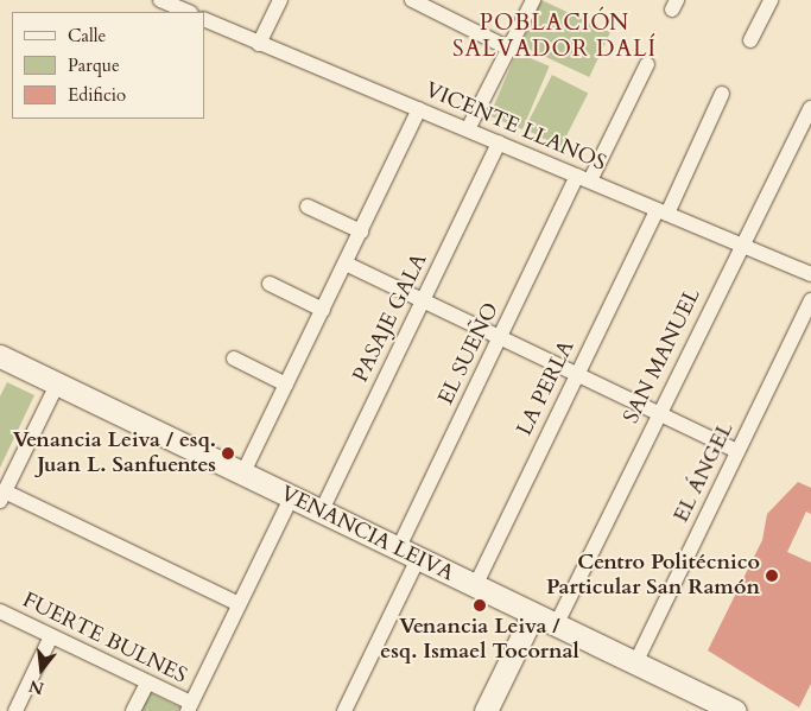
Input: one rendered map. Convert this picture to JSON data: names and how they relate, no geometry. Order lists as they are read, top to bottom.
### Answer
{
  "streets": {
    "street": [
      "VICENTE LLANOS",
      "PASAJE GALA",
      "EL SUEÑO",
      "SAN MANUEL",
      "LA PERLA",
      "EL ÁNGEL",
      "VENANCIA LEIVA",
      "FUERTE BULNES"
    ]
  },
  "crossings": [
    ["VICENTE LLANOS", "PASAJE GALA"],
    ["VICENTE LLANOS", "EL SUEÑO"],
    ["VICENTE LLANOS", "SAN MANUEL"],
    ["VICENTE LLANOS", "LA PERLA"],
    ["PASAJE GALA", "VENANCIA LEIVA"],
    ["EL SUEÑO", "VENANCIA LEIVA"],
    ["SAN MANUEL", "VENANCIA LEIVA"],
    ["LA PERLA", "VENANCIA LEIVA"],
    ["EL ÁNGEL", "VENANCIA LEIVA"]
  ],
  "districts": ["POBLACIÓN SALVADOR DALÍ"],
  "places": ["Venancia Leiva / esq. Juan L. Sanfuentes", "Centro Politécnico Particular San Ramón", "Venancia Leiva / esq. Ismael Tocornal"],
  "legend": ["Calle", "Parque", "Edificio"],
  "north": "bottom"
}
